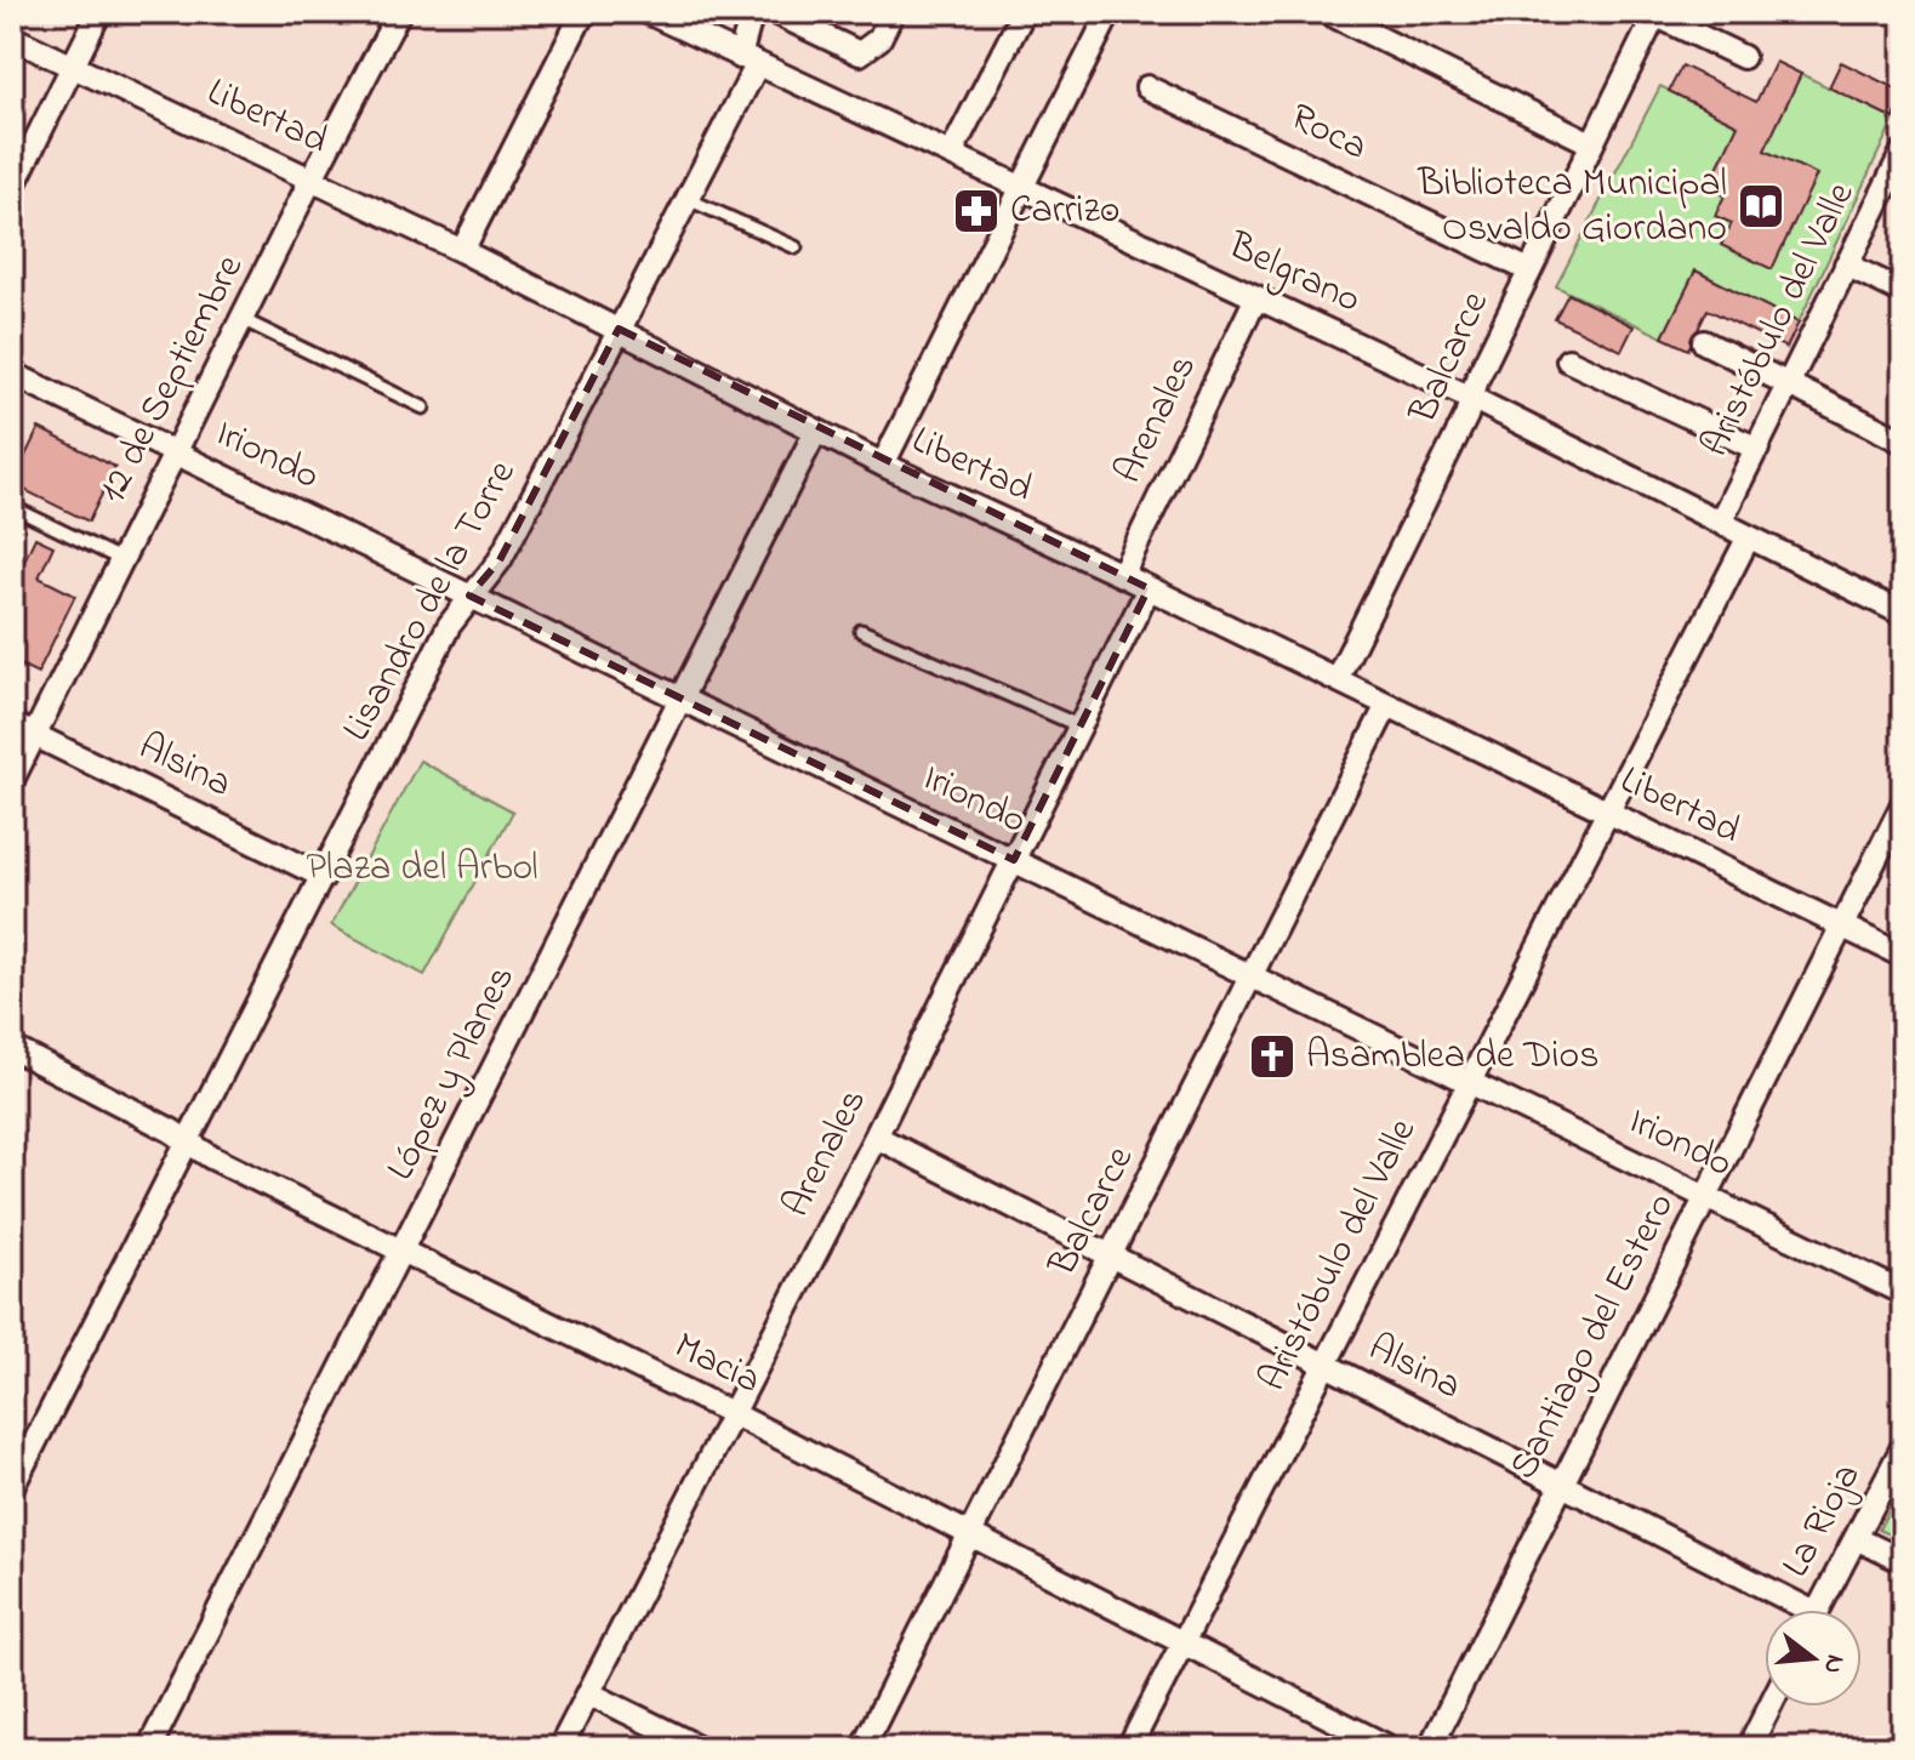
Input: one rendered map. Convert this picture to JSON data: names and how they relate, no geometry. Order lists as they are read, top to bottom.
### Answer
{
  "streets": {
    "street": [
      "Libertad",
      "Roca",
      "Belgrano",
      "Aristóbulo del Valle",
      "Balcarce",
      "12 de Septiembre",
      "Arenales",
      "Iriondo",
      "Lisandro de la Torre",
      "Alsina",
      "López y Planes",
      "Santiago del Estero",
      "Macia",
      "La Rioja"
    ]
  },
  "crossings": [
    ["Libertad", "Aristóbulo del Valle"],
    ["Libertad", "Balcarce"],
    ["Libertad", "12 de Septiembre"],
    ["Libertad", "Arenales"],
    ["Libertad", "Lisandro de la Torre"],
    ["Libertad", "López y Planes"],
    ["Libertad", "Santiago del Estero"],
    ["Roca", "Balcarce"],
    ["Belgrano", "Aristóbulo del Valle"],
    ["Belgrano", "Balcarce"],
    ["Belgrano", "Arenales"],
    ["Belgrano", "Lisandro de la Torre"],
    ["Aristóbulo del Valle", "Iriondo"],
    ["Aristóbulo del Valle", "Alsina"],
    ["Aristóbulo del Valle", "Macia"],
    ["Balcarce", "Iriondo"],
    ["Balcarce", "Alsina"],
    ["Balcarce", "Macia"],
    ["12 de Septiembre", "Iriondo"],
    ["12 de Septiembre", "Alsina"],
    ["Arenales", "Iriondo"],
    ["Arenales", "Alsina"],
    ["Arenales", "Macia"],
    ["Iriondo", "Lisandro de la Torre"],
    ["Iriondo", "López y Planes"],
    ["Iriondo", "Santiago del Estero"],
    ["Lisandro de la Torre", "Alsina"],
    ["Lisandro de la Torre", "Macia"],
    ["Alsina", "Santiago del Estero"],
    ["López y Planes", "Macia"]
  ],
  "parks": ["Plaza del Arbol"],
  "places": {
    "library": ["Biblioteca Municipal Osvaldo Giordano"],
    "pharmacy": ["Carrizo"],
    "church": ["Asamblea de Dios"]
  },
  "north": "right"
}
